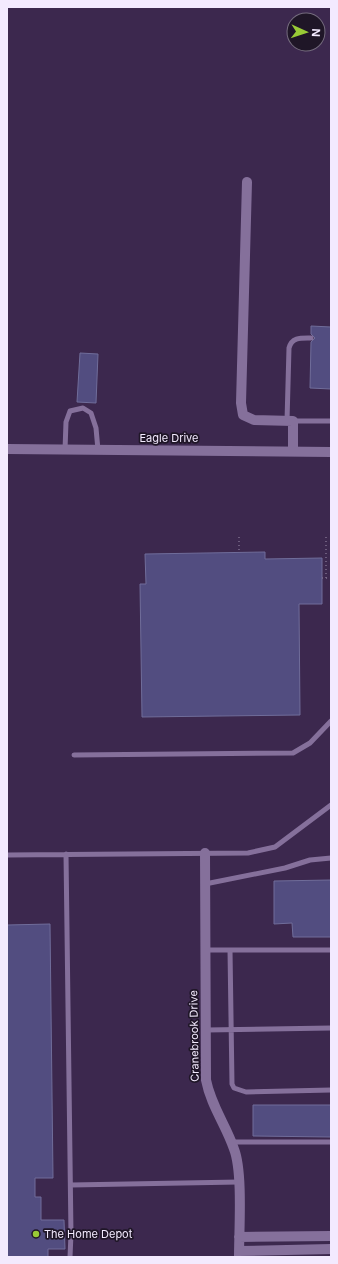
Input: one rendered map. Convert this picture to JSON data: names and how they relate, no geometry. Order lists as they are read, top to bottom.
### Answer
{
  "streets": {
    "street": ["Eagle Drive", "Cranebrook Drive"]
  },
  "places": ["The Home Depot"],
  "north": "right"
}
